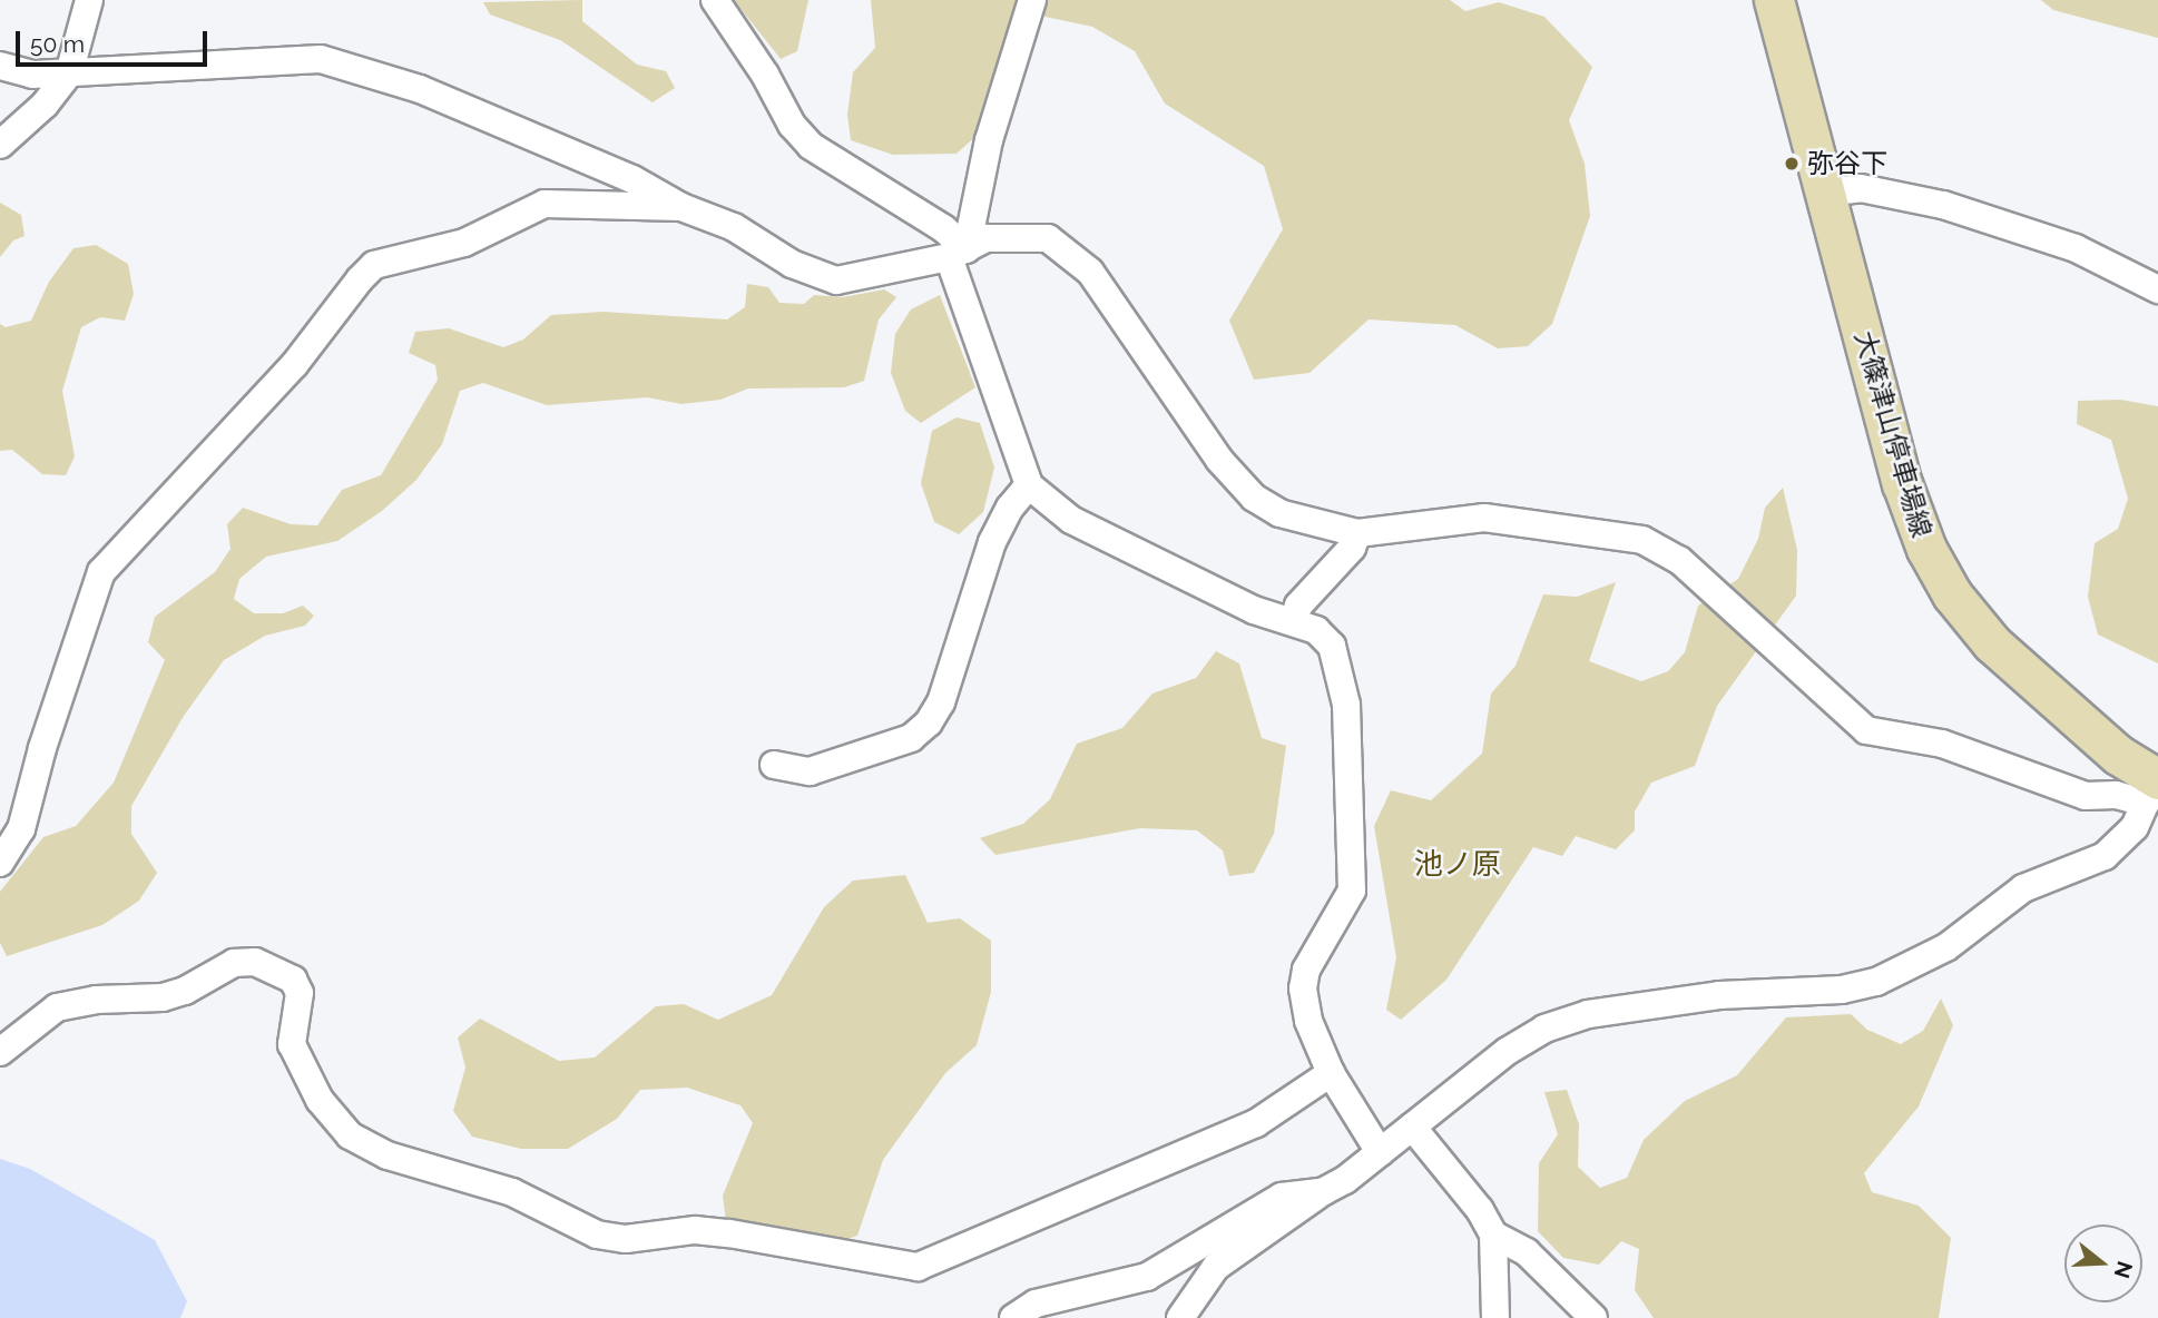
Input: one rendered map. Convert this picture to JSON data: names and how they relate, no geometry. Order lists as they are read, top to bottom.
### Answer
{
  "streets": {
    "main road": ["大篠津山停車場線"]
  },
  "districts": ["池ノ原"],
  "places": ["弥谷下"],
  "scale_bar": "50 m",
  "north": "right"
}
